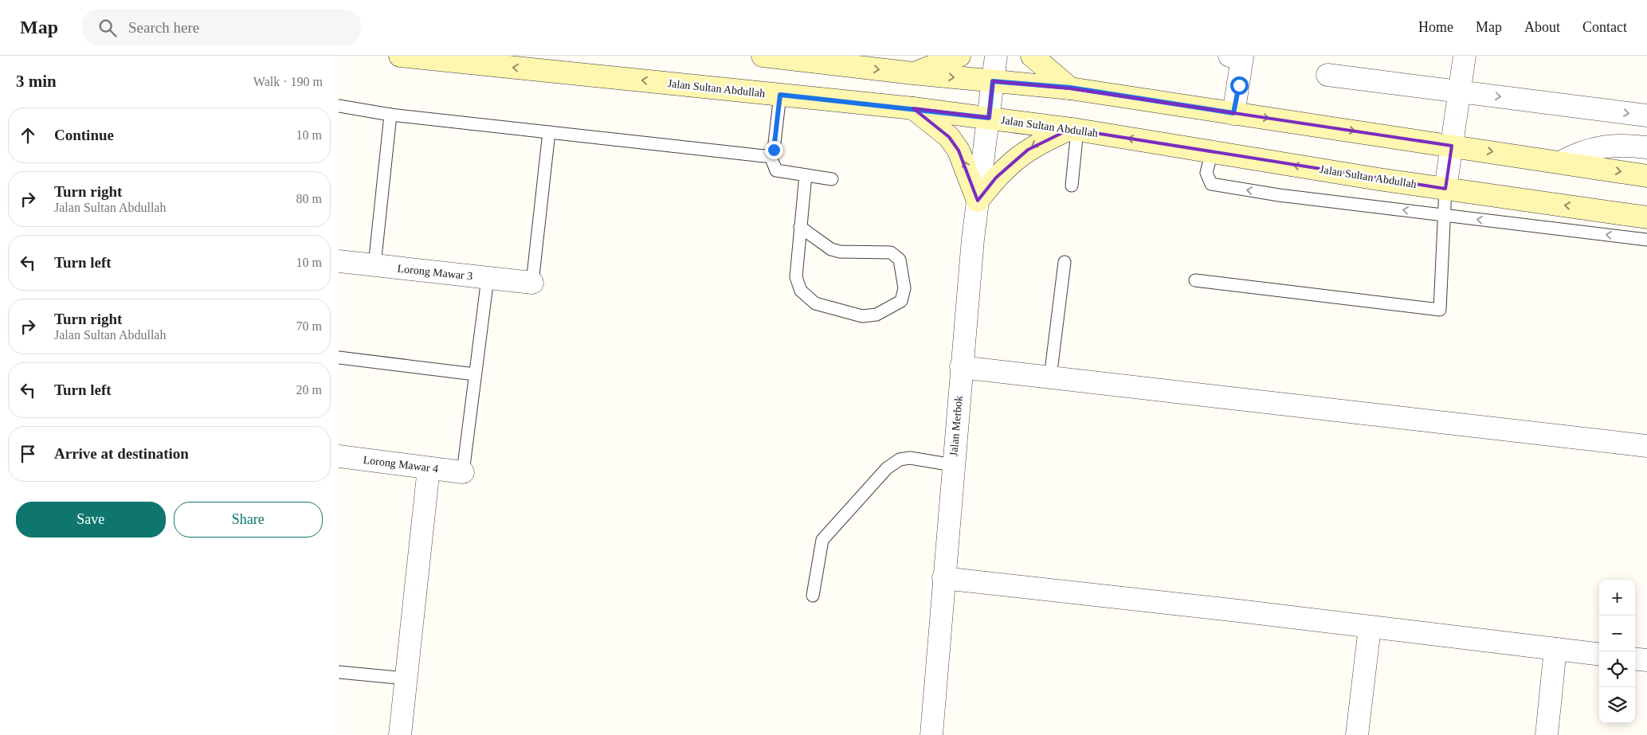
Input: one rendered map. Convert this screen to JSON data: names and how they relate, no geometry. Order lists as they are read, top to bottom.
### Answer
{
  "streets": {
    "main road": ["Jalan Sultan Abdullah"],
    "street": ["Lorong Mawar 3", "Jalan Merbok", "Lorong Mawar 4"]
  },
  "crossings": [
    ["Jalan Sultan Abdullah", "Jalan Merbok"]
  ],
  "page": {
    "header": "Map",
    "search": "Search here",
    "nav": [
      "Home",
      "Map",
      "About",
      "Contact"
    ],
    "heading": ["3 min", "Walk · 190 m"],
    "list": [
      ["Continue", "10 m"],
      ["Turn right", "Jalan Sultan Abdullah", "80 m"],
      ["Turn left", "10 m"],
      ["Turn right", "Jalan Sultan Abdullah", "70 m"],
      ["Turn left", "20 m"],
      "Arrive at destination"
    ],
    "buttons": ["Save", "Share"],
    "map_buttons": ["+", "−"]
  }
}
